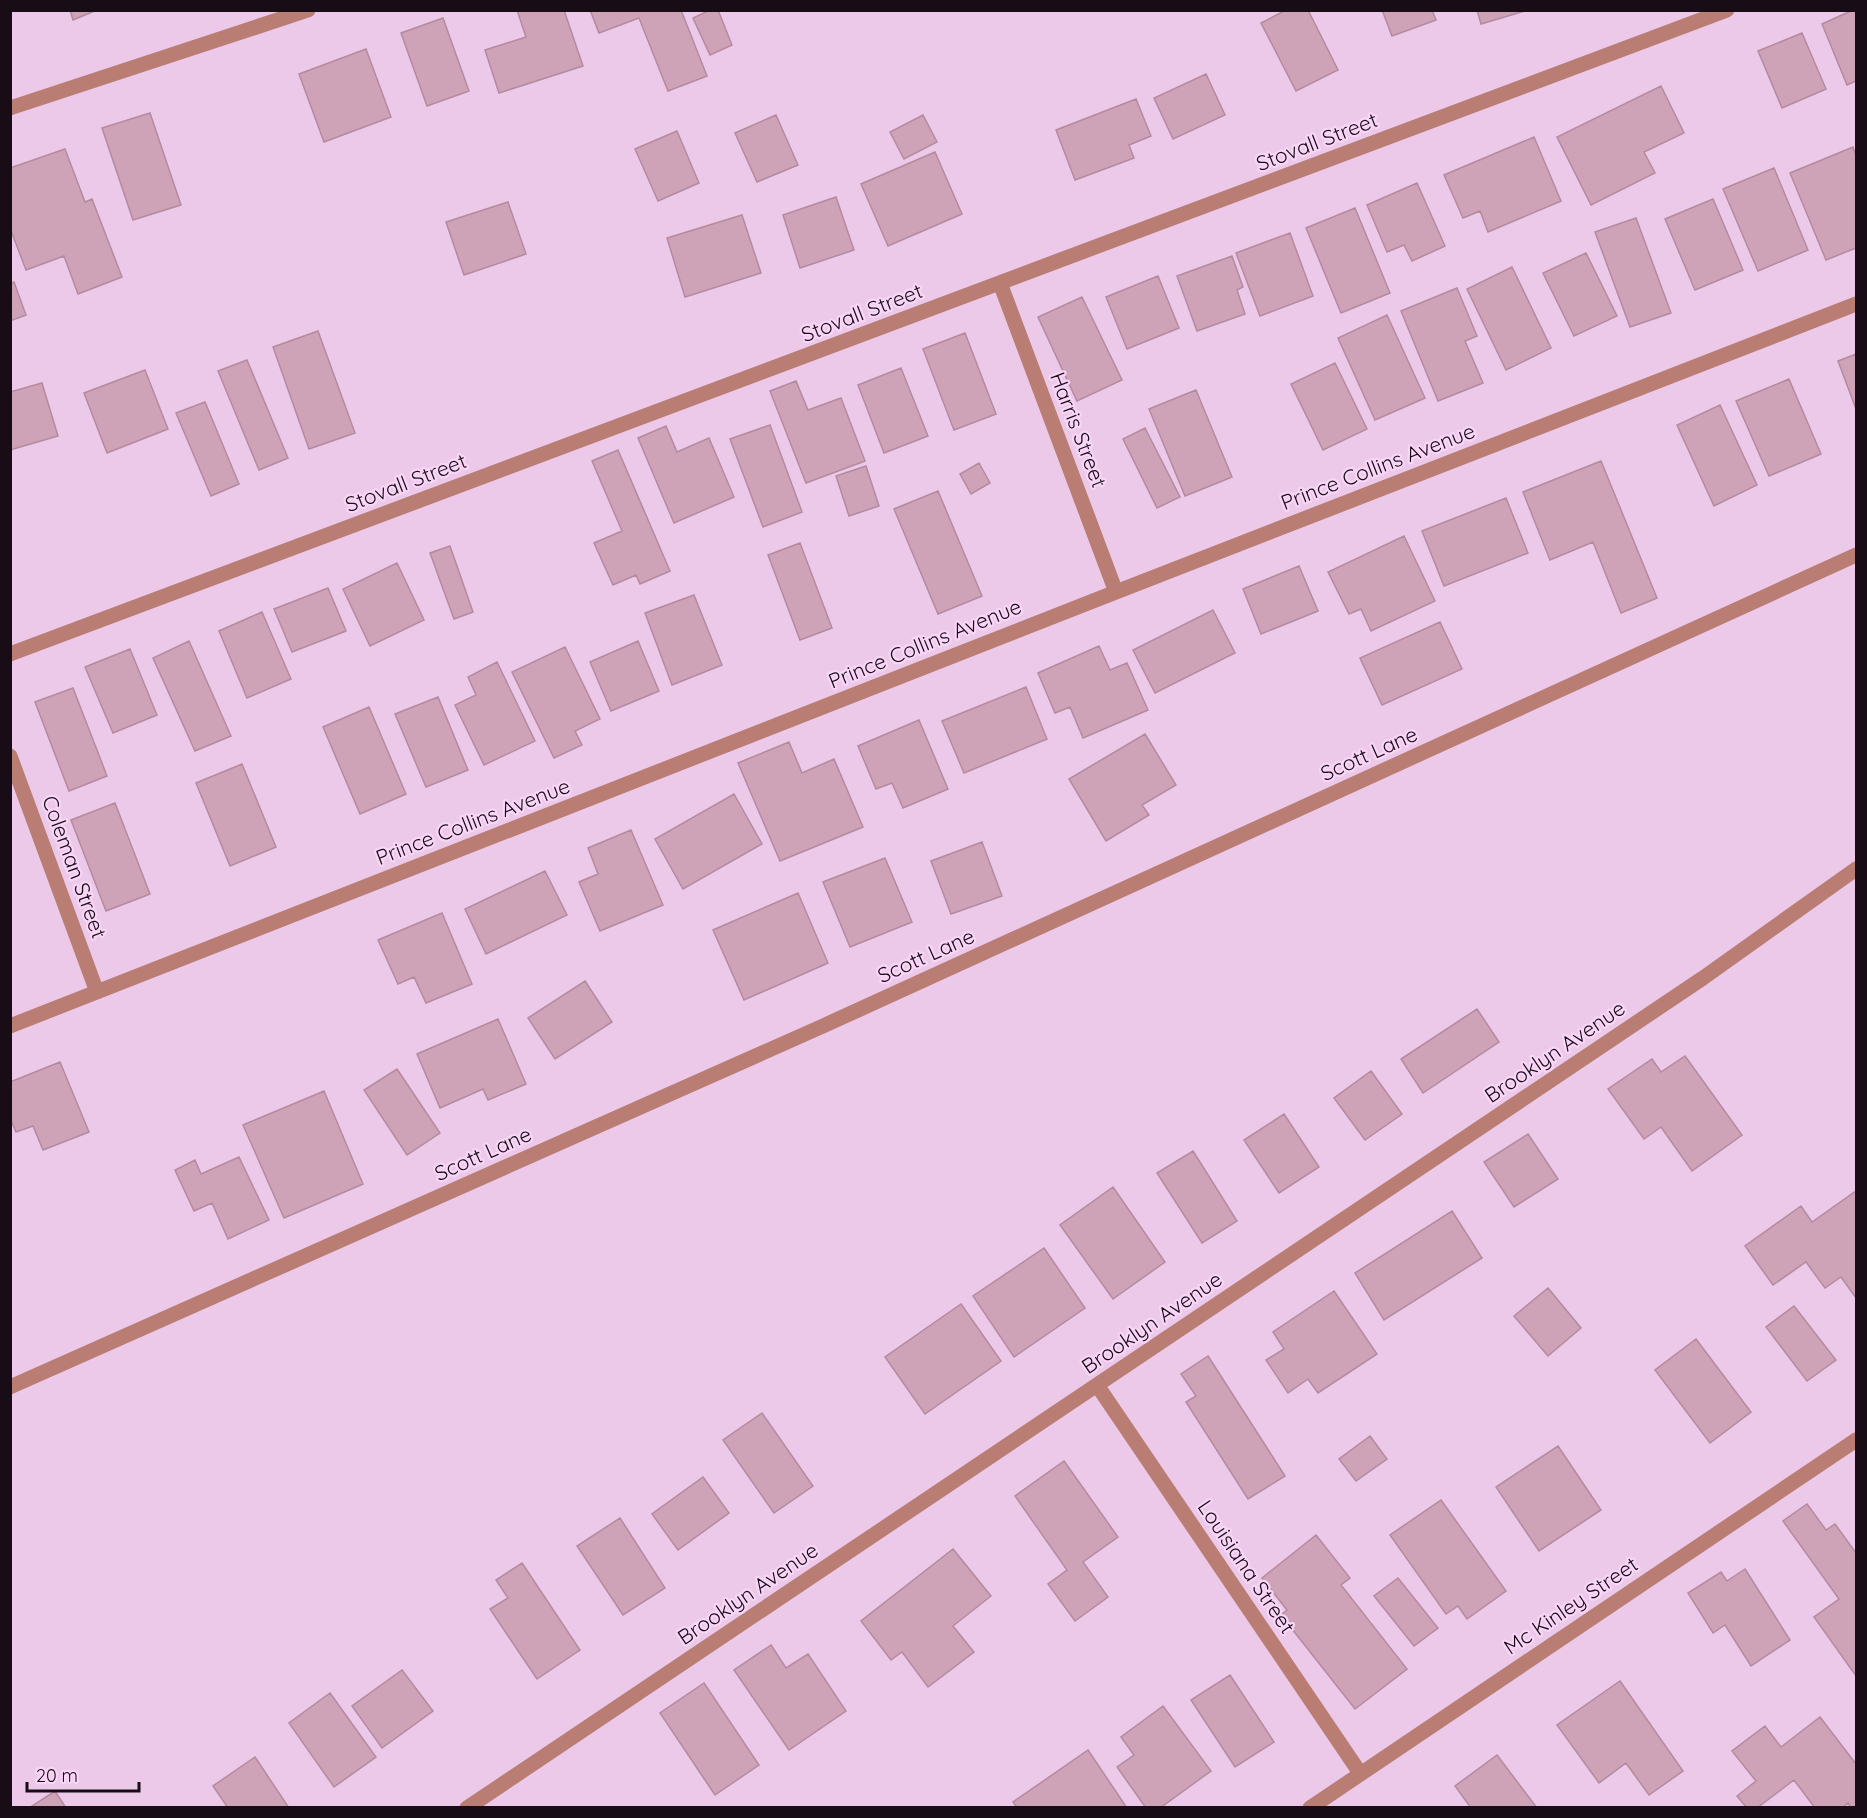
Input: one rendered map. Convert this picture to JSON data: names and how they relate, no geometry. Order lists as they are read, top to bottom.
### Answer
{
  "streets": {
    "street": [
      "Stovall Street",
      "Harris Street",
      "Prince Collins Avenue",
      "Scott Lane",
      "Coleman Street",
      "Brooklyn Avenue",
      "Louisiana Street",
      "Mc Kinley Street"
    ]
  },
  "crossings": [
    ["Stovall Street", "Harris Street"],
    ["Harris Street", "Prince Collins Avenue"],
    ["Prince Collins Avenue", "Coleman Street"],
    ["Brooklyn Avenue", "Louisiana Street"],
    ["Louisiana Street", "Mc Kinley Street"]
  ],
  "scale_bar": "20 m"
}
